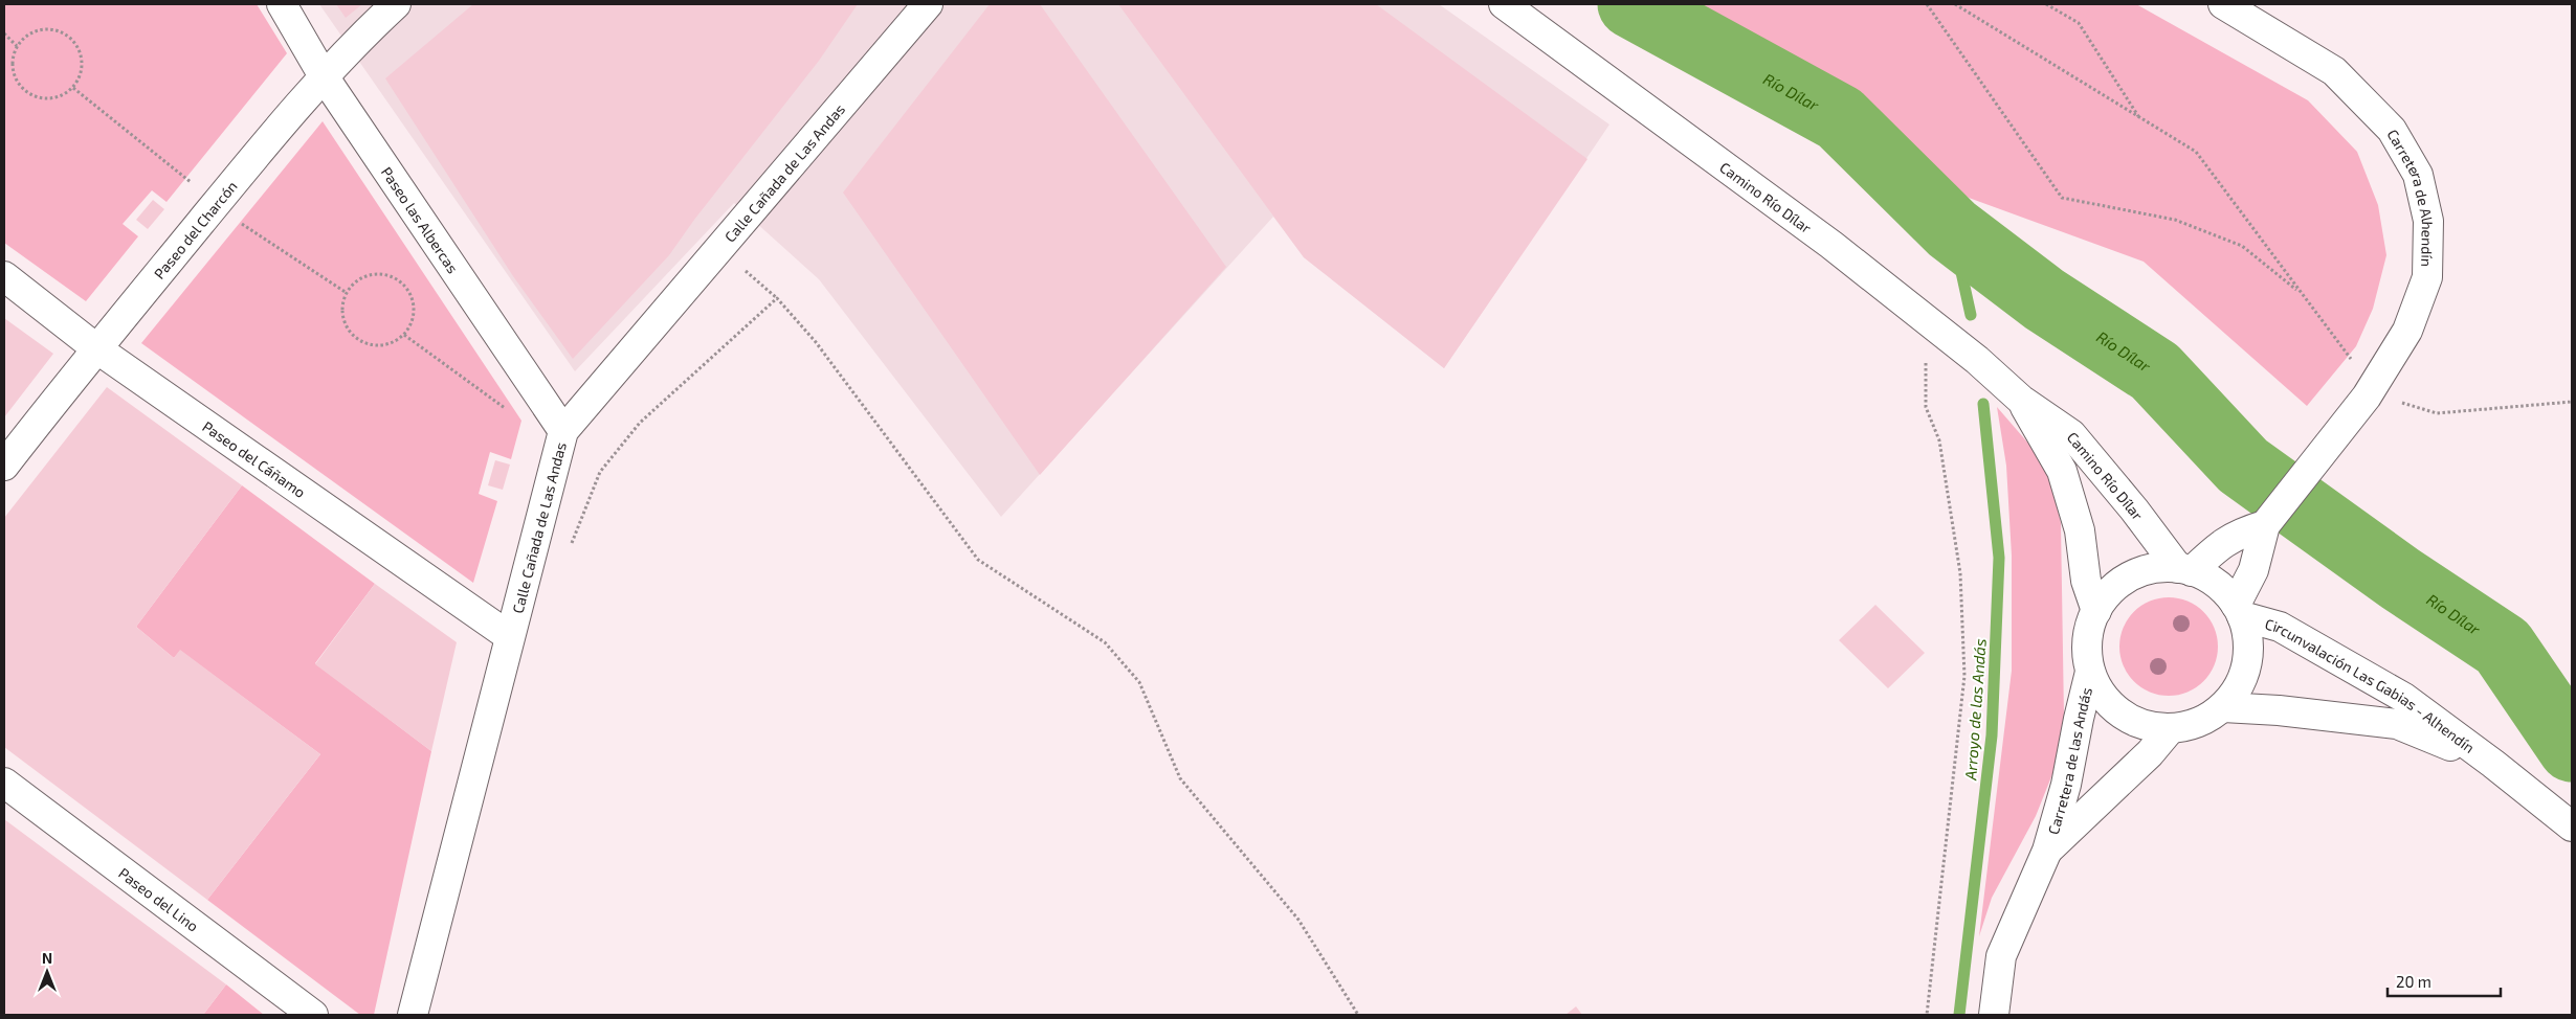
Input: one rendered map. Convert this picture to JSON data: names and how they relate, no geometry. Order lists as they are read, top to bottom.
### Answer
{
  "streets": {
    "street": [
      "Calle Cañada de Las Andas",
      "Camino Río Dílar",
      "Carretera de Alhendín",
      "Paseo las Albercas",
      "Paseo del Charcón",
      "Paseo del Cáñamo",
      "Circunvalación Las Gabias - Alhendín",
      "Carretera de las Andás",
      "Paseo del Lino"
    ]
  },
  "crossings": [
    ["Calle Cañada de Las Andas", "Paseo las Albercas"],
    ["Calle Cañada de Las Andas", "Paseo del Cáñamo"],
    ["Camino Río Dílar", "Carretera de Alhendín"],
    ["Camino Río Dílar", "Circunvalación Las Gabias - Alhendín"],
    ["Camino Río Dílar", "Carretera de las Andás"],
    ["Carretera de Alhendín", "Circunvalación Las Gabias - Alhendín"],
    ["Carretera de Alhendín", "Carretera de las Andás"],
    ["Paseo las Albercas", "Paseo del Charcón"],
    ["Paseo del Charcón", "Paseo del Cáñamo"],
    ["Circunvalación Las Gabias - Alhendín", "Carretera de las Andás"]
  ],
  "water": ["Río Dílar", "Arroyo de las Andás"],
  "scale_bar": "20 m",
  "north": "top"
}
